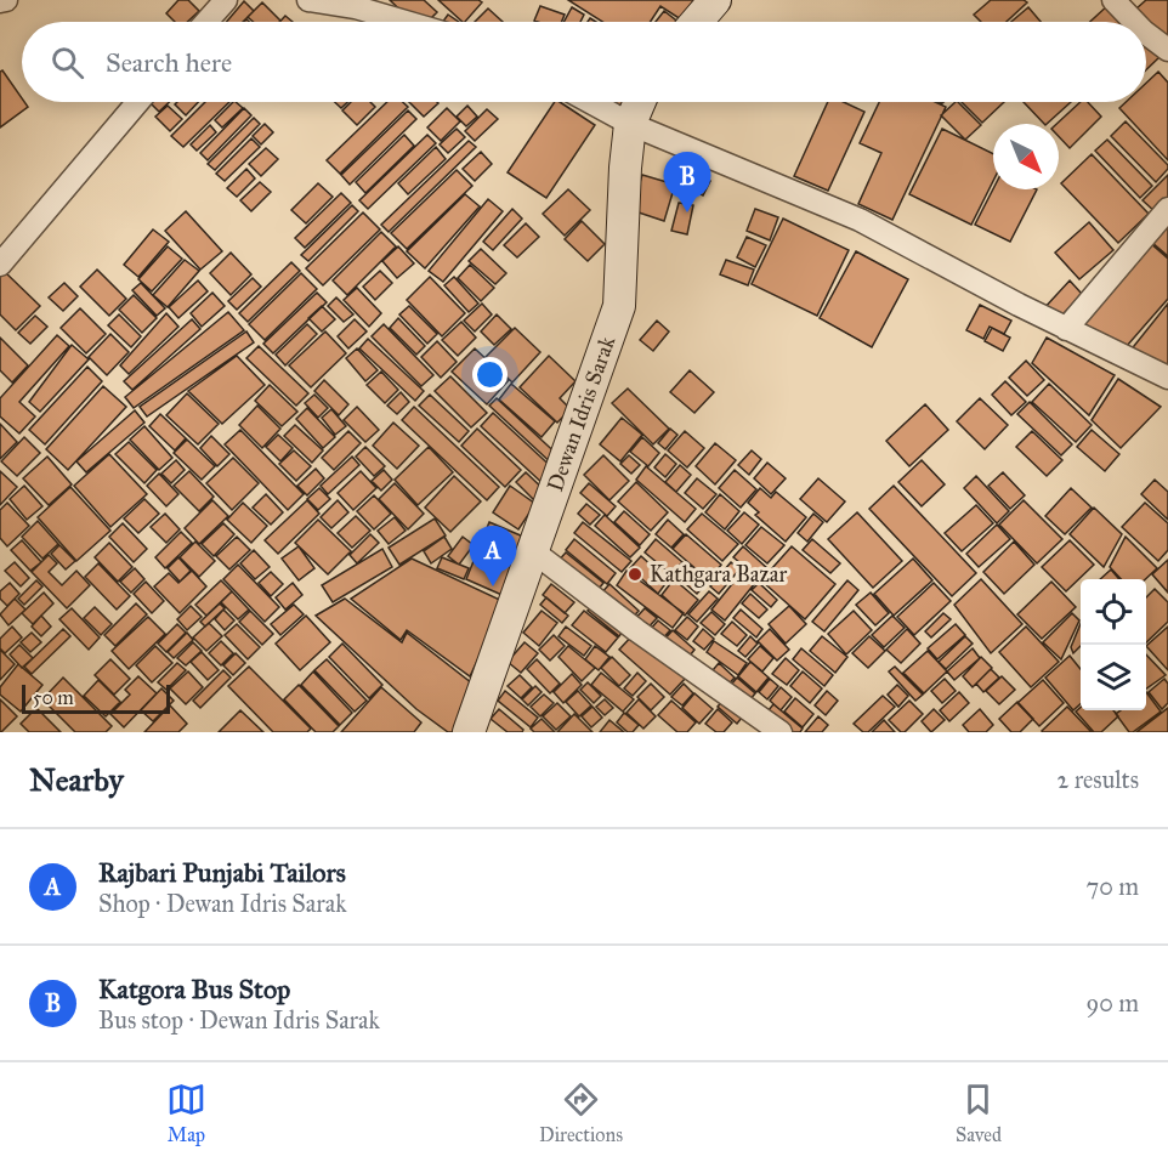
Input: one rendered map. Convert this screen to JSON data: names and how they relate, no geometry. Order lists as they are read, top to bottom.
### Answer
{
  "streets": {
    "main road": ["Dewan Idris Sarak"]
  },
  "places": ["Kathgara Bazar"],
  "scale_bar": "50 m",
  "north": "bottom right",
  "page": {
    "search": "Search here",
    "pins": ["B", "A"],
    "scale": "50 m",
    "heading": ["Nearby", "2 results"],
    "list": [
      {
        "mark": "A",
        "name": "Rajbari Punjabi Tailors",
        "note": "Shop · Dewan Idris Sarak",
        "value": "70 m"
      },
      {
        "mark": "B",
        "name": "Katgora Bus Stop",
        "note": "Bus stop · Dewan Idris Sarak",
        "value": "90 m"
      }
    ],
    "nav": ["Map", "Directions", "Saved"]
  }
}
